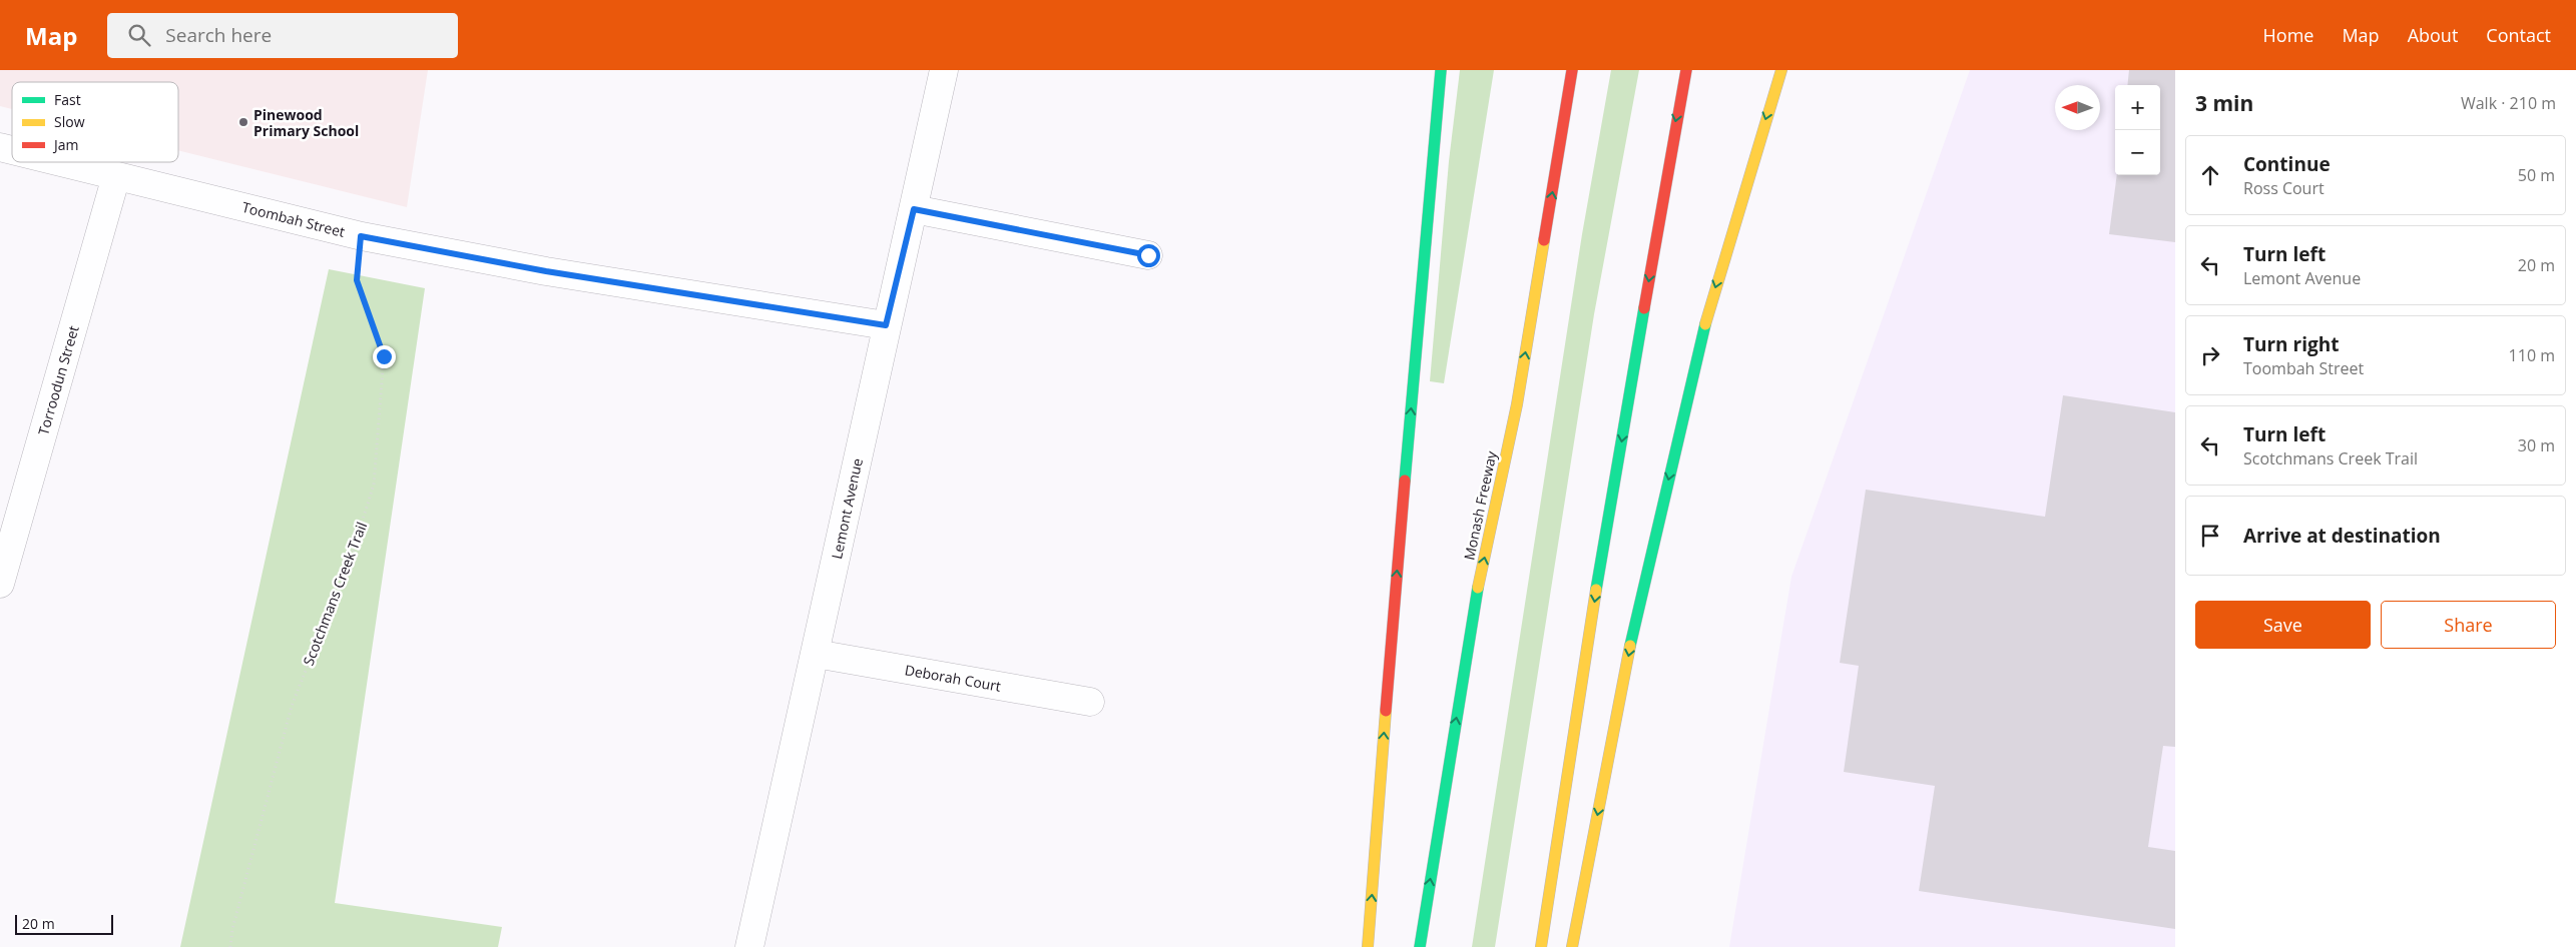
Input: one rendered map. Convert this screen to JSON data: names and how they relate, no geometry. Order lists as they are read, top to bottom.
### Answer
{
  "streets": {
    "highway": ["Monash Freeway"],
    "street": [
      "Toombah Street",
      "Torroodun Street",
      "Lemont Avenue",
      "Deborah Court"
    ],
    "path": ["Scotchmans Creek Trail"]
  },
  "crossings": [
    ["Toombah Street", "Torroodun Street"],
    ["Toombah Street", "Lemont Avenue"],
    ["Toombah Street", "Scotchmans Creek Trail"],
    ["Lemont Avenue", "Deborah Court"]
  ],
  "places": ["Pinewood Primary School"],
  "legend": ["Fast", "Slow", "Jam"],
  "scale_bar": "20 m",
  "north": "left",
  "page": {
    "header": "Map",
    "search": "Search here",
    "nav": [
      "Home",
      "Map",
      "About",
      "Contact"
    ],
    "heading": ["3 min", "Walk · 210 m"],
    "map_buttons": ["+", "−"],
    "list": [
      ["Continue", "Ross Court", "50 m"],
      ["Turn left", "Lemont Avenue", "20 m"],
      ["Turn right", "Toombah Street", "110 m"],
      ["Turn left", "Scotchmans Creek Trail", "30 m"],
      "Arrive at destination"
    ],
    "buttons": ["Save", "Share"],
    "scale": "20 m"
  }
}
